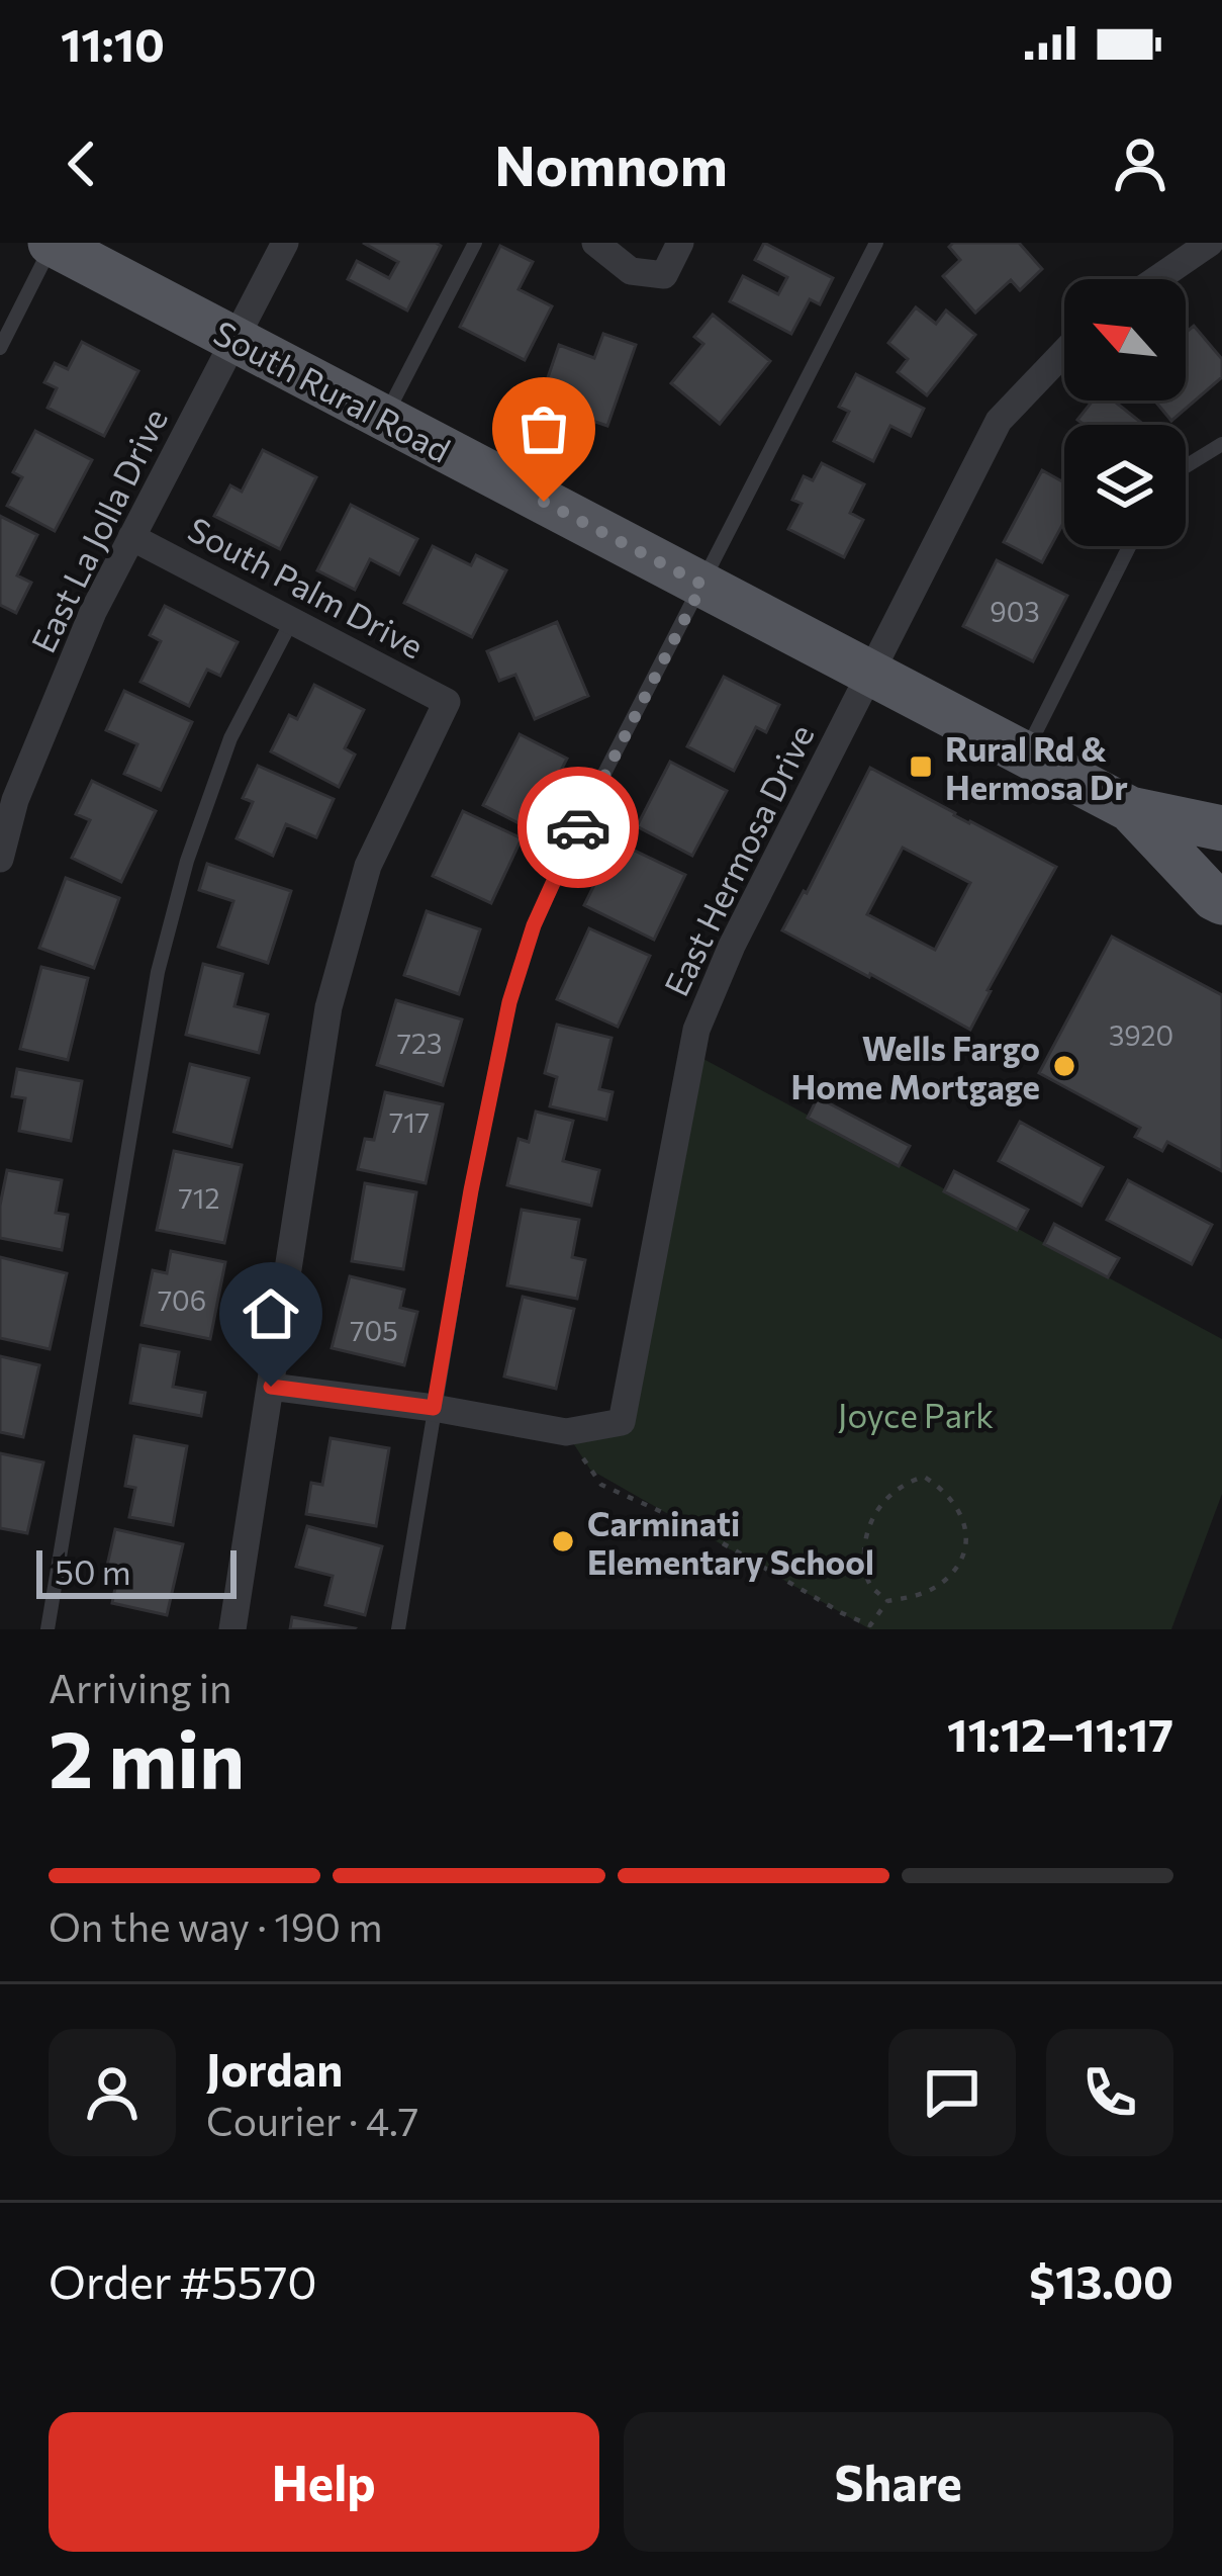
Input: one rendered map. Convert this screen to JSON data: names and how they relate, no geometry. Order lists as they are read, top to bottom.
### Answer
{
  "streets": {
    "main road": ["South Rural Road"],
    "street": ["East La Jolla Drive", "South Palm Drive", "East Hermosa Drive"]
  },
  "crossings": [
    ["South Rural Road", "East La Jolla Drive"],
    ["South Rural Road", "East Hermosa Drive"],
    ["East La Jolla Drive", "South Palm Drive"],
    ["South Palm Drive", "East Hermosa Drive"]
  ],
  "parks": ["Joyce Park"],
  "places": {
    "transit": ["Rural Rd & Hermosa Dr"],
    "other": ["Wells Fargo Home Mortgage", "Carminati Elementary School"]
  },
  "house_numbers": [
    "903",
    "3920",
    "723",
    "717",
    "712",
    "706",
    "705"
  ],
  "scale_bar": "50 m",
  "north": "top left",
  "page": {
    "status": "11:10",
    "header": "Nomnom",
    "scale": "50 m",
    "heading": ["2 min", "Arriving in", "11:12–11:17"],
    "panel": [
      "Jordan",
      "Courier · 4.7",
      "Order #5570",
      "$13.00"
    ],
    "bar": "On the way · 190 m",
    "buttons": ["Help", "Share"]
  }
}
